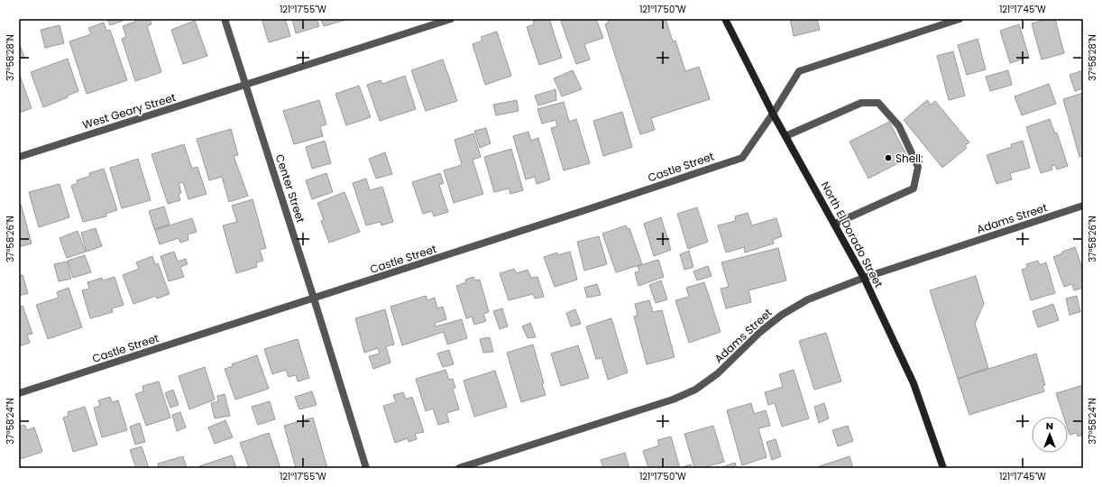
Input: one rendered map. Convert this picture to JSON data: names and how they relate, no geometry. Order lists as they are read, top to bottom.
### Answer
{
  "streets": {
    "main road": ["North El Dorado Street"],
    "street": [
      "West Geary Street",
      "Castle Street",
      "Center Street",
      "Adams Street"
    ]
  },
  "crossings": [
    ["West Geary Street", "Center Street"],
    ["Castle Street", "Center Street"],
    ["Castle Street", "North El Dorado Street"],
    ["Adams Street", "North El Dorado Street"]
  ],
  "places": ["Shell:"],
  "north": "top",
  "coordinates": [
    "121°17'55\"W",
    "121°17'50\"W",
    "121°17'45\"W",
    "37°58'28\"N",
    "37°58'26\"N",
    "37°58'24\"N"
  ]
}
